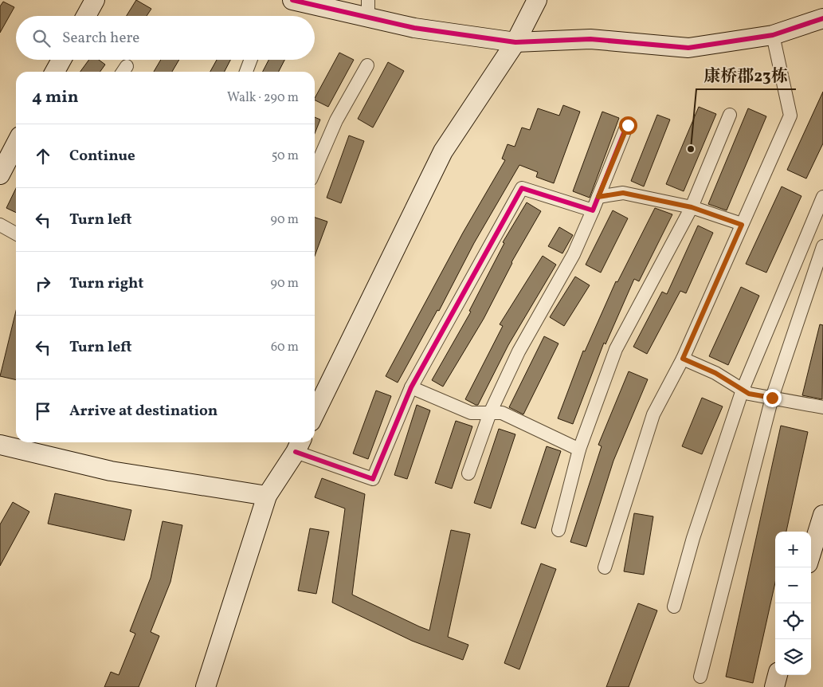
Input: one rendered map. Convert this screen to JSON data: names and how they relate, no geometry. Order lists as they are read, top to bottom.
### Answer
{
  "places": ["康桥郡23栋"],
  "page": {
    "search": "Search here",
    "heading": ["4 min", "Walk · 290 m"],
    "list": [
      ["Continue", "50 m"],
      ["Turn left", "90 m"],
      ["Turn right", "90 m"],
      ["Turn left", "60 m"],
      "Arrive at destination"
    ],
    "map_buttons": ["+", "−"]
  }
}
